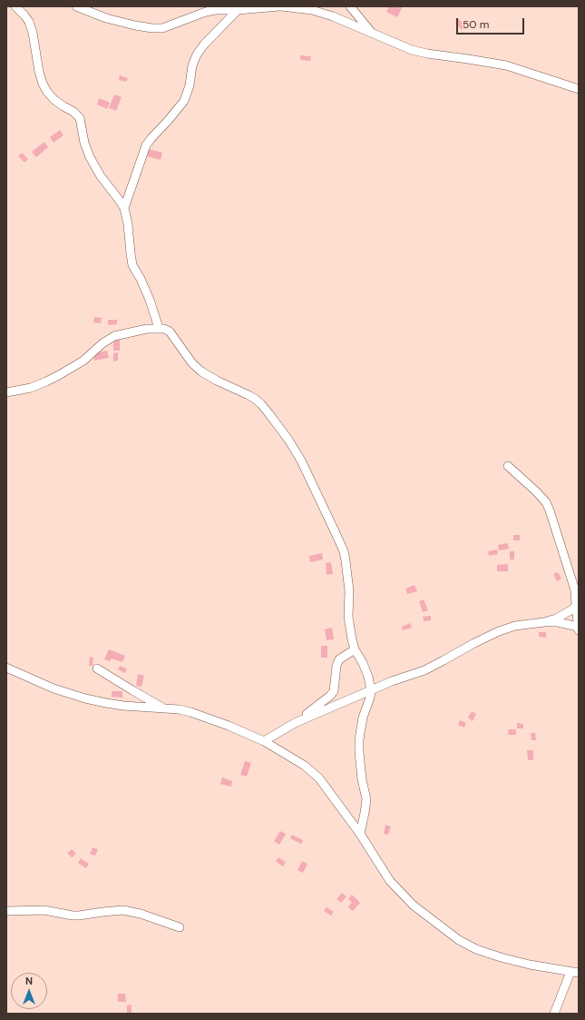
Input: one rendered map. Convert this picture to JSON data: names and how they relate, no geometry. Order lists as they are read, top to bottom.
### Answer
{
  "scale_bar": "50 m",
  "north": "top"
}
